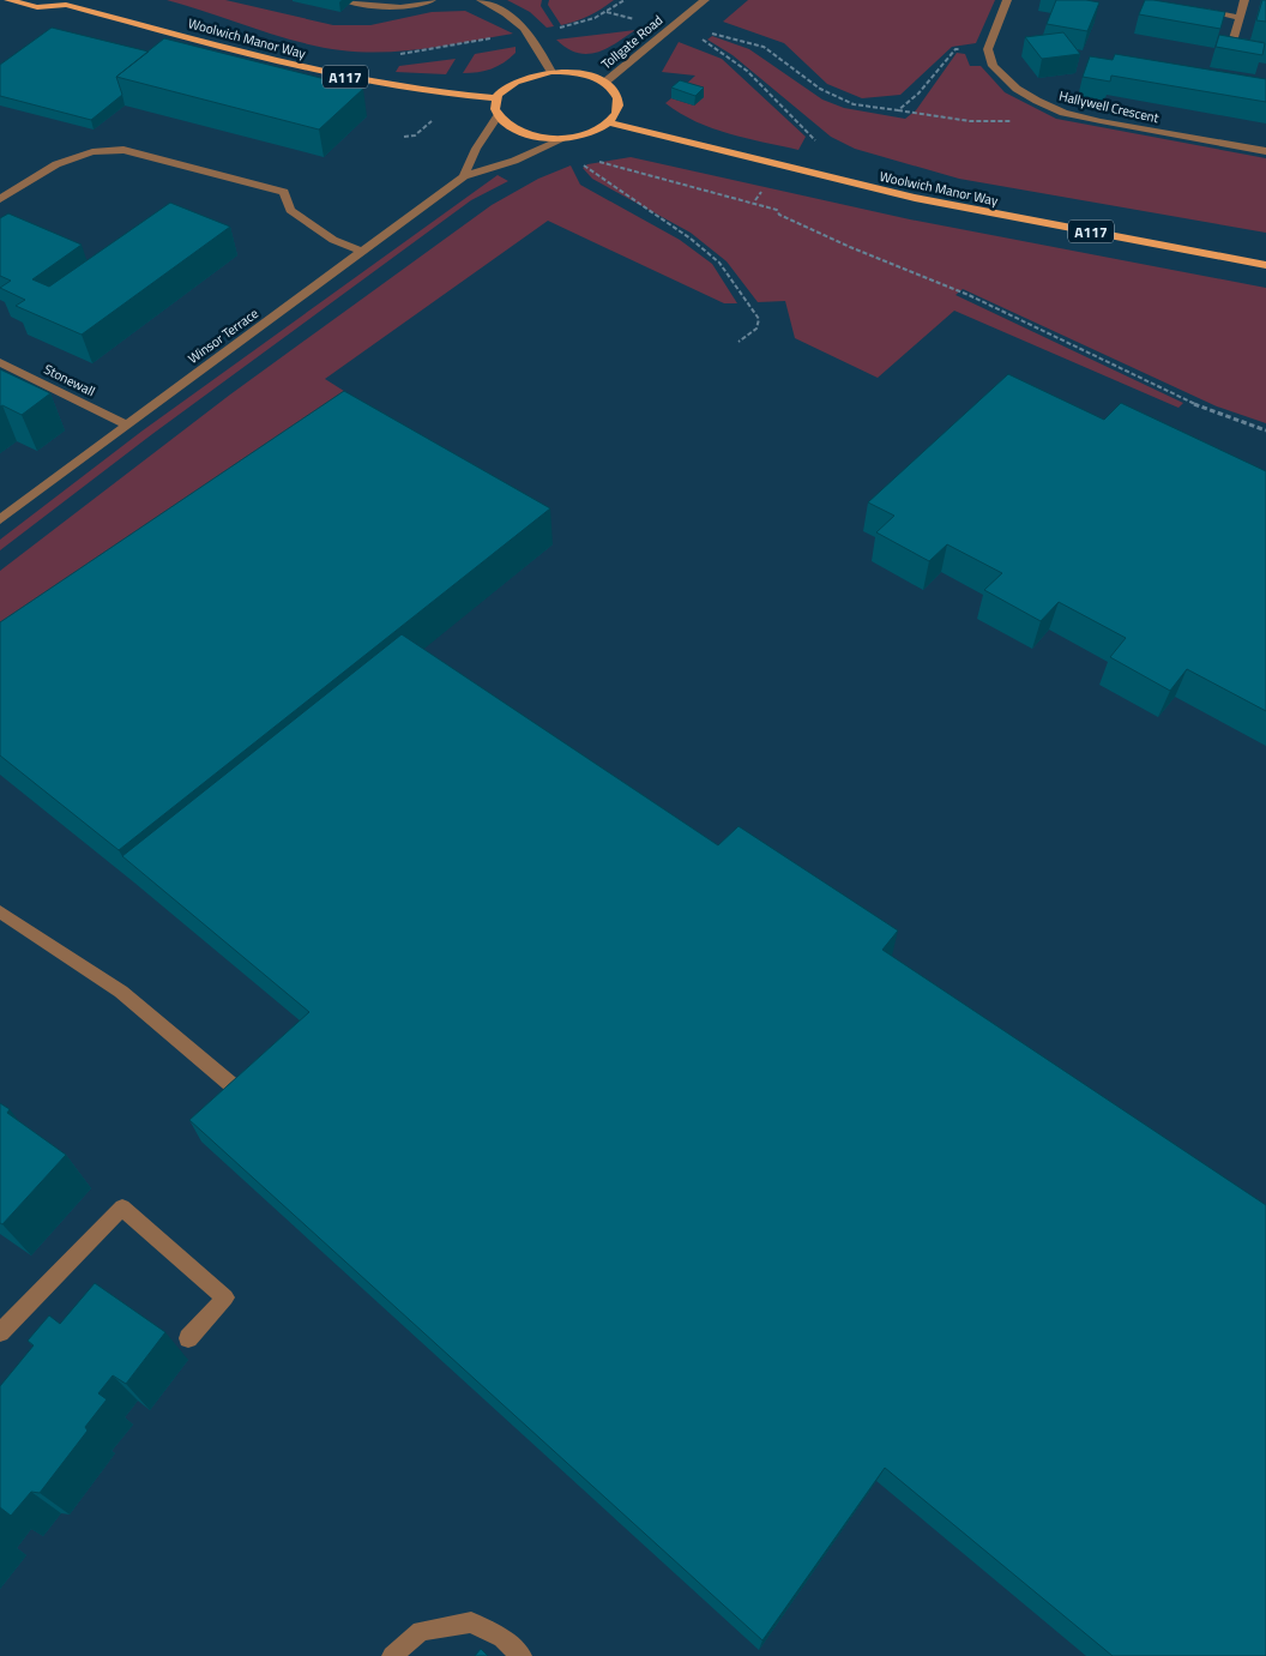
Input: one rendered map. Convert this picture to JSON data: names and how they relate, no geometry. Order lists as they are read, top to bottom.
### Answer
{
  "streets": {
    "main road": ["Woolwich Manor Way", "A117"],
    "street": [
      "Tollgate Road",
      "Hallywell Crescent",
      "Winsor Terrace",
      "Stonewall"
    ]
  },
  "crossings": [
    ["Winsor Terrace", "Stonewall"]
  ]
}
